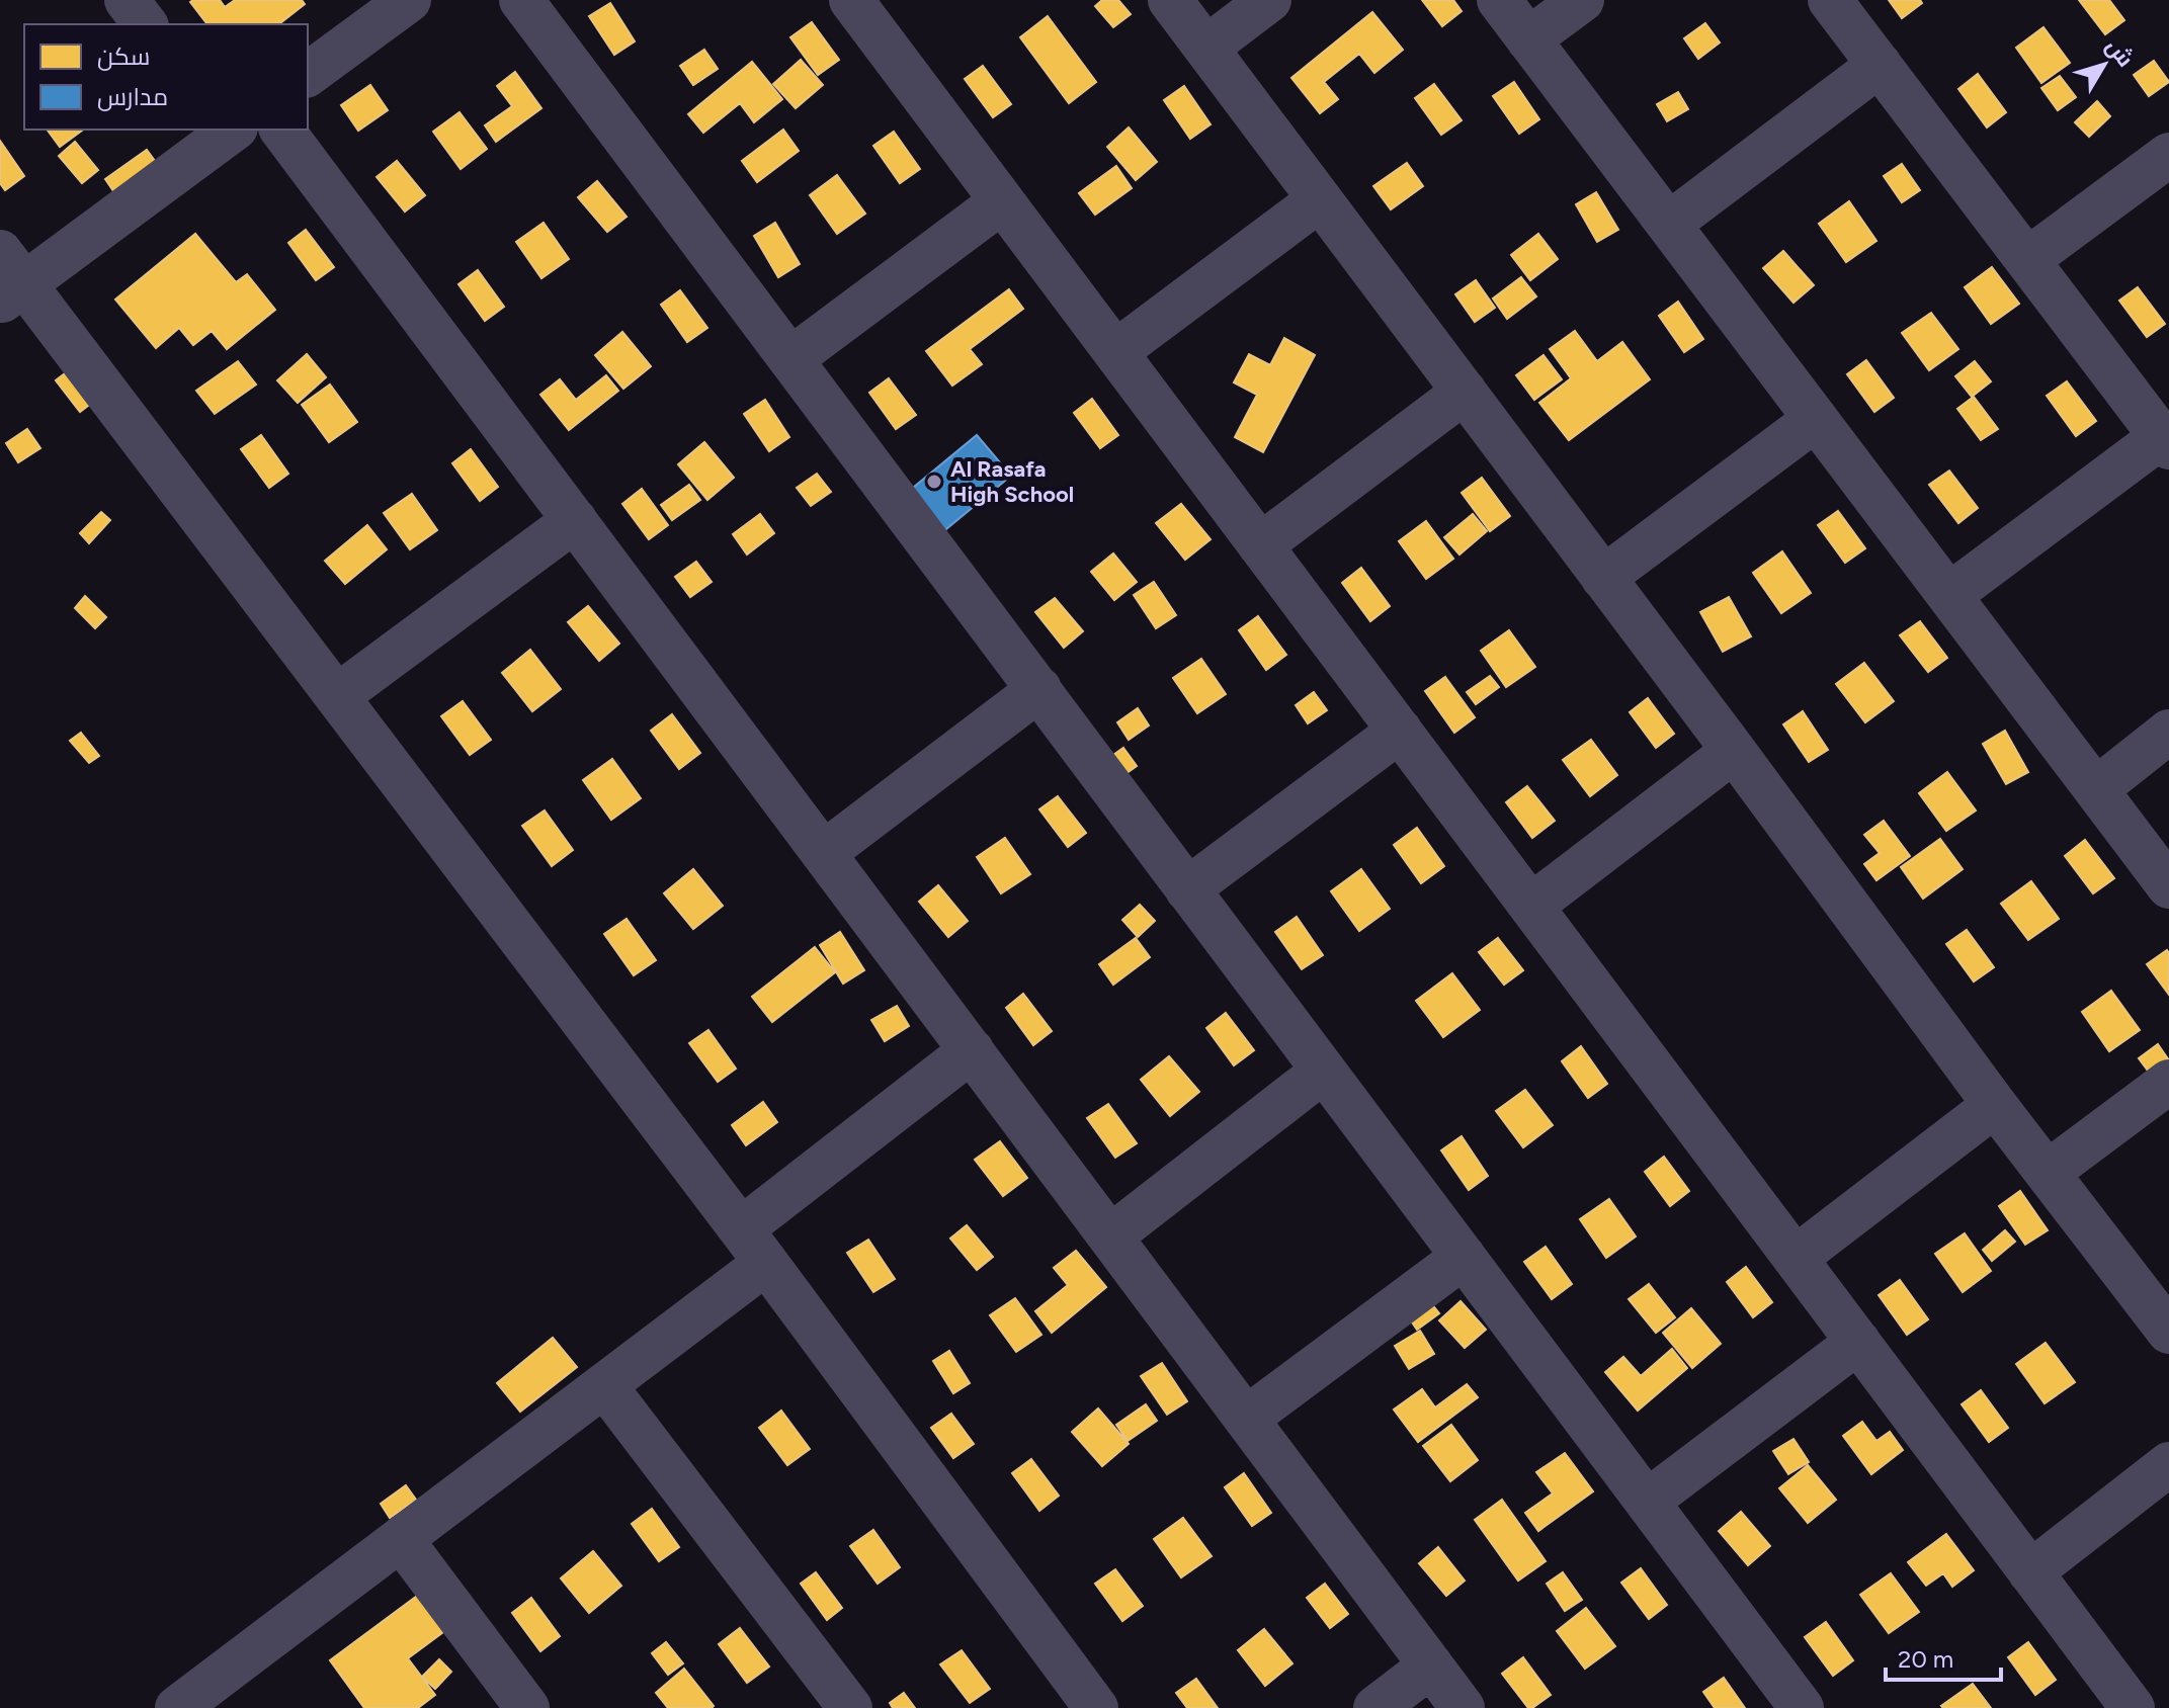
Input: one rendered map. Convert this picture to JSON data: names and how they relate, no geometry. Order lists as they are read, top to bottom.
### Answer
{
  "places": ["Al Rasafa High School"],
  "legend": ["سكن", "مدارس"],
  "scale_bar": "20 m",
  "north": "top right"
}
